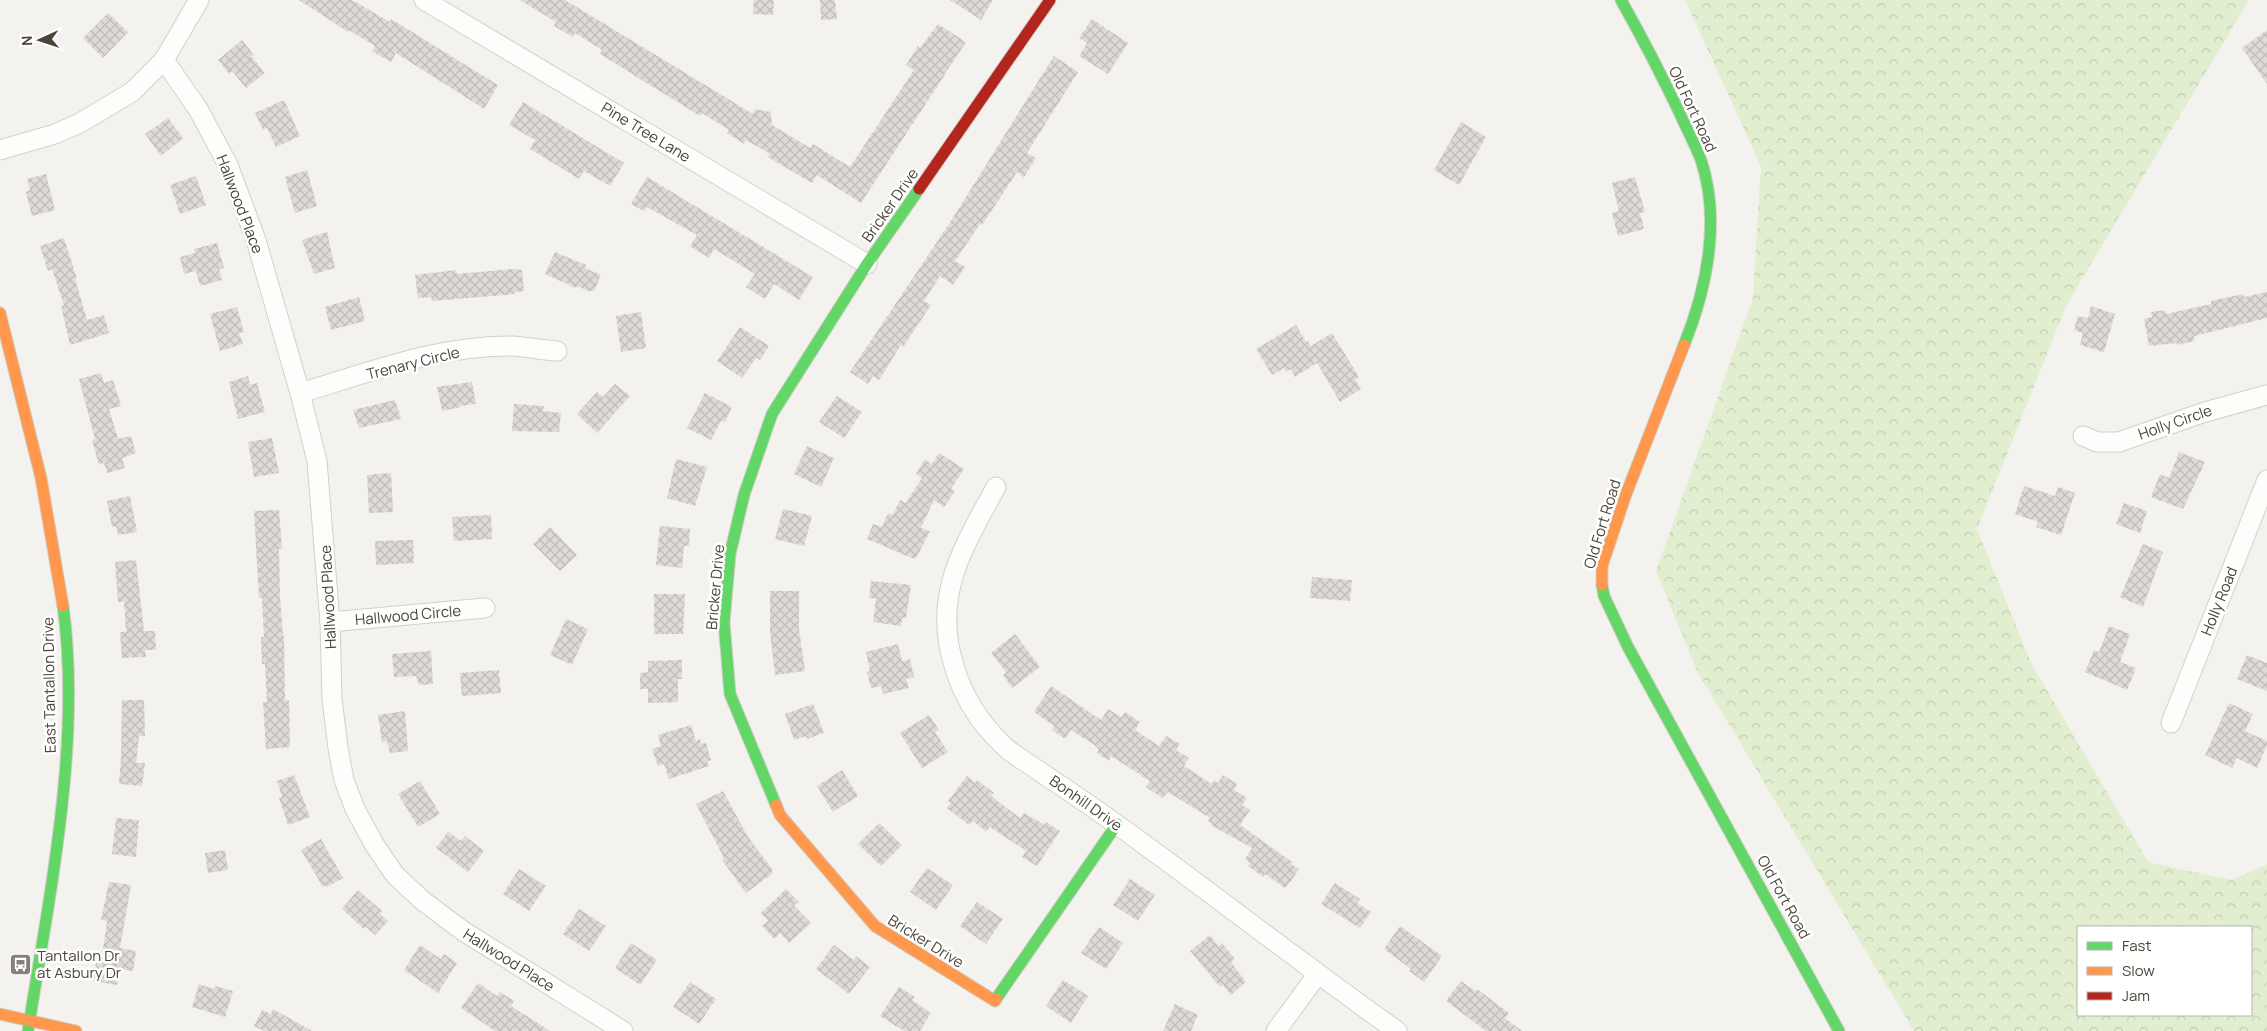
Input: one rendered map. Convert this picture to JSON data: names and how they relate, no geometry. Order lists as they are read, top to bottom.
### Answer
{
  "streets": {
    "street": [
      "Old Fort Road",
      "Pine Tree Lane",
      "Hallwood Place",
      "Bricker Drive",
      "Trenary Circle",
      "Holly Circle",
      "Holly Road",
      "Hallwood Circle",
      "East Tantallon Drive",
      "Bonhill Drive"
    ]
  },
  "crossings": [
    ["Pine Tree Lane", "Bricker Drive"],
    ["Hallwood Place", "Trenary Circle"],
    ["Hallwood Place", "Hallwood Circle"],
    ["Bricker Drive", "Bonhill Drive"]
  ],
  "places": {
    "bus stop": ["Tantallon Dr at Asbury Dr"]
  },
  "legend": ["Fast", "Slow", "Jam"],
  "north": "left"
}
